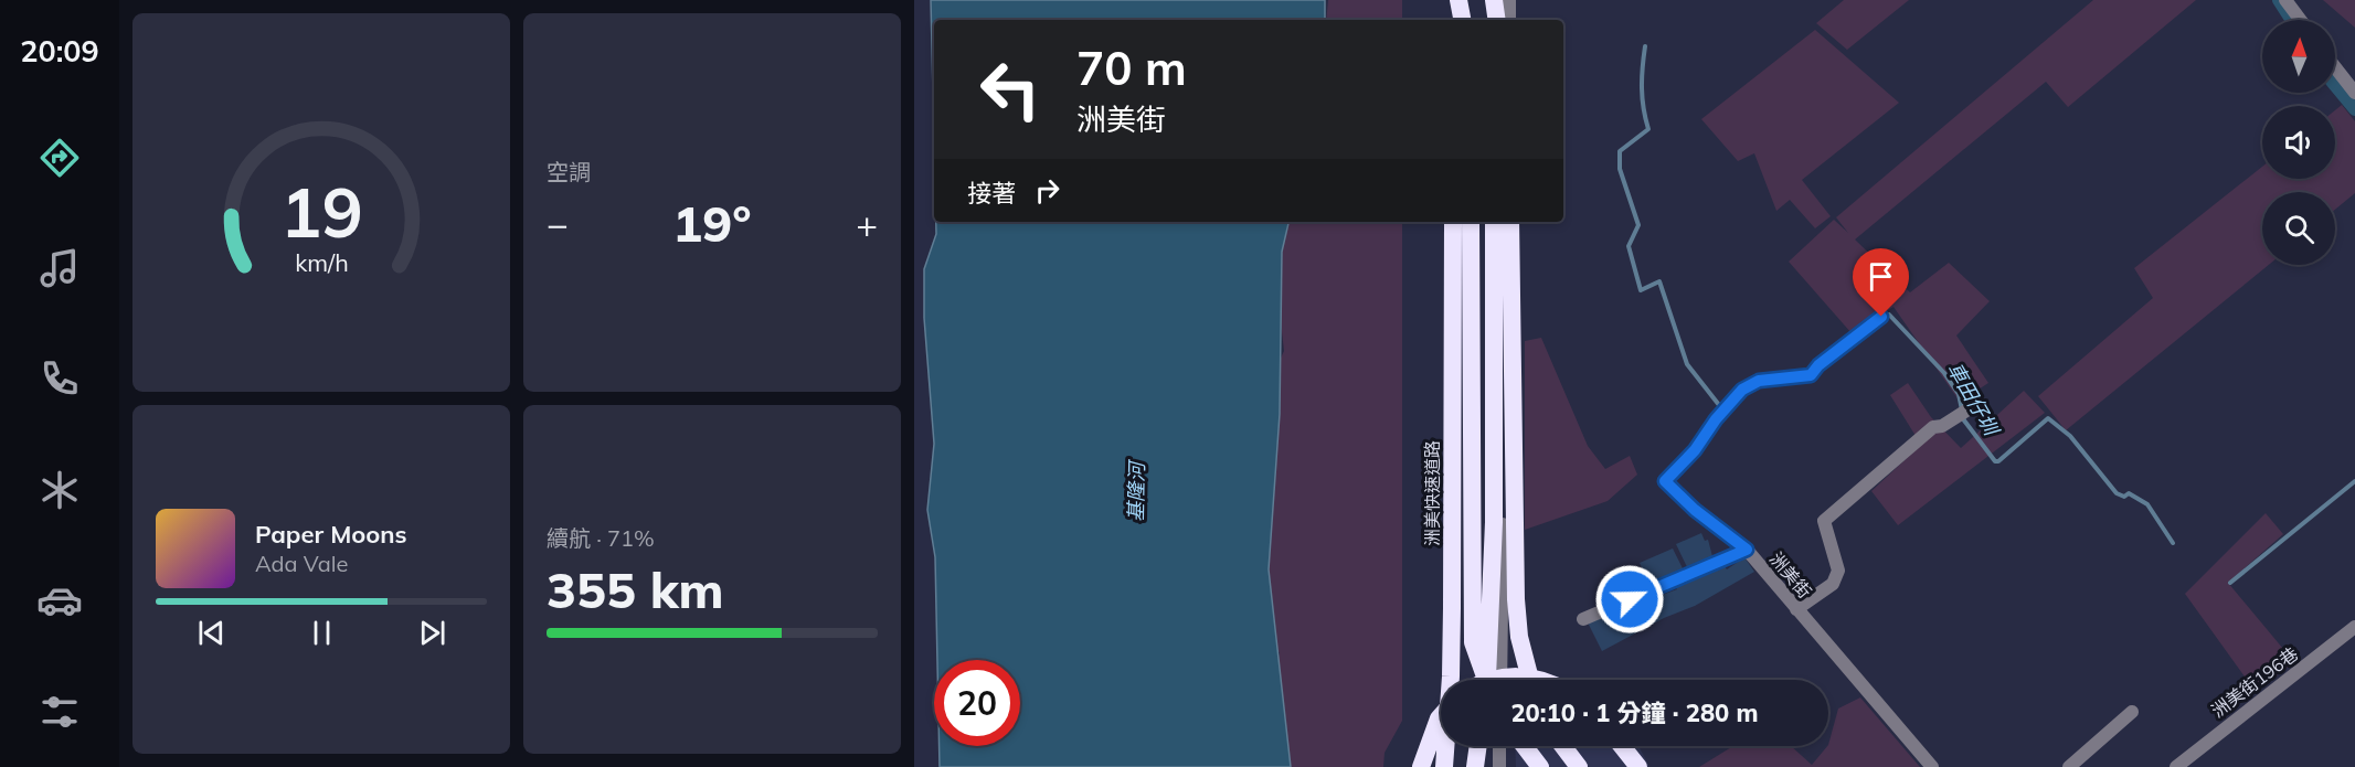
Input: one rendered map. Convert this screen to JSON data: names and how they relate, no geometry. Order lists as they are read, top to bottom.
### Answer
{
  "streets": {
    "highway": ["洲美快速道路"],
    "street": ["洲美街", "洲美街196巷"]
  },
  "water": ["車田仔圳", "基隆河"],
  "north": "top",
  "page": {
    "tabs": "20:09",
    "tile": [
      "空調",
      ["續航 · 71%", "355 km"]
    ],
    "turn": ["70 m", "洲美街"],
    "then": "接著",
    "heat": ["−", "19°", "+"],
    "song": ["Paper Moons", "Ada Vale"],
    "limit": "20",
    "trip": "20:10 · 1 分鐘 · 280 m",
    "gauge": ["19", "km/h"]
  }
}
